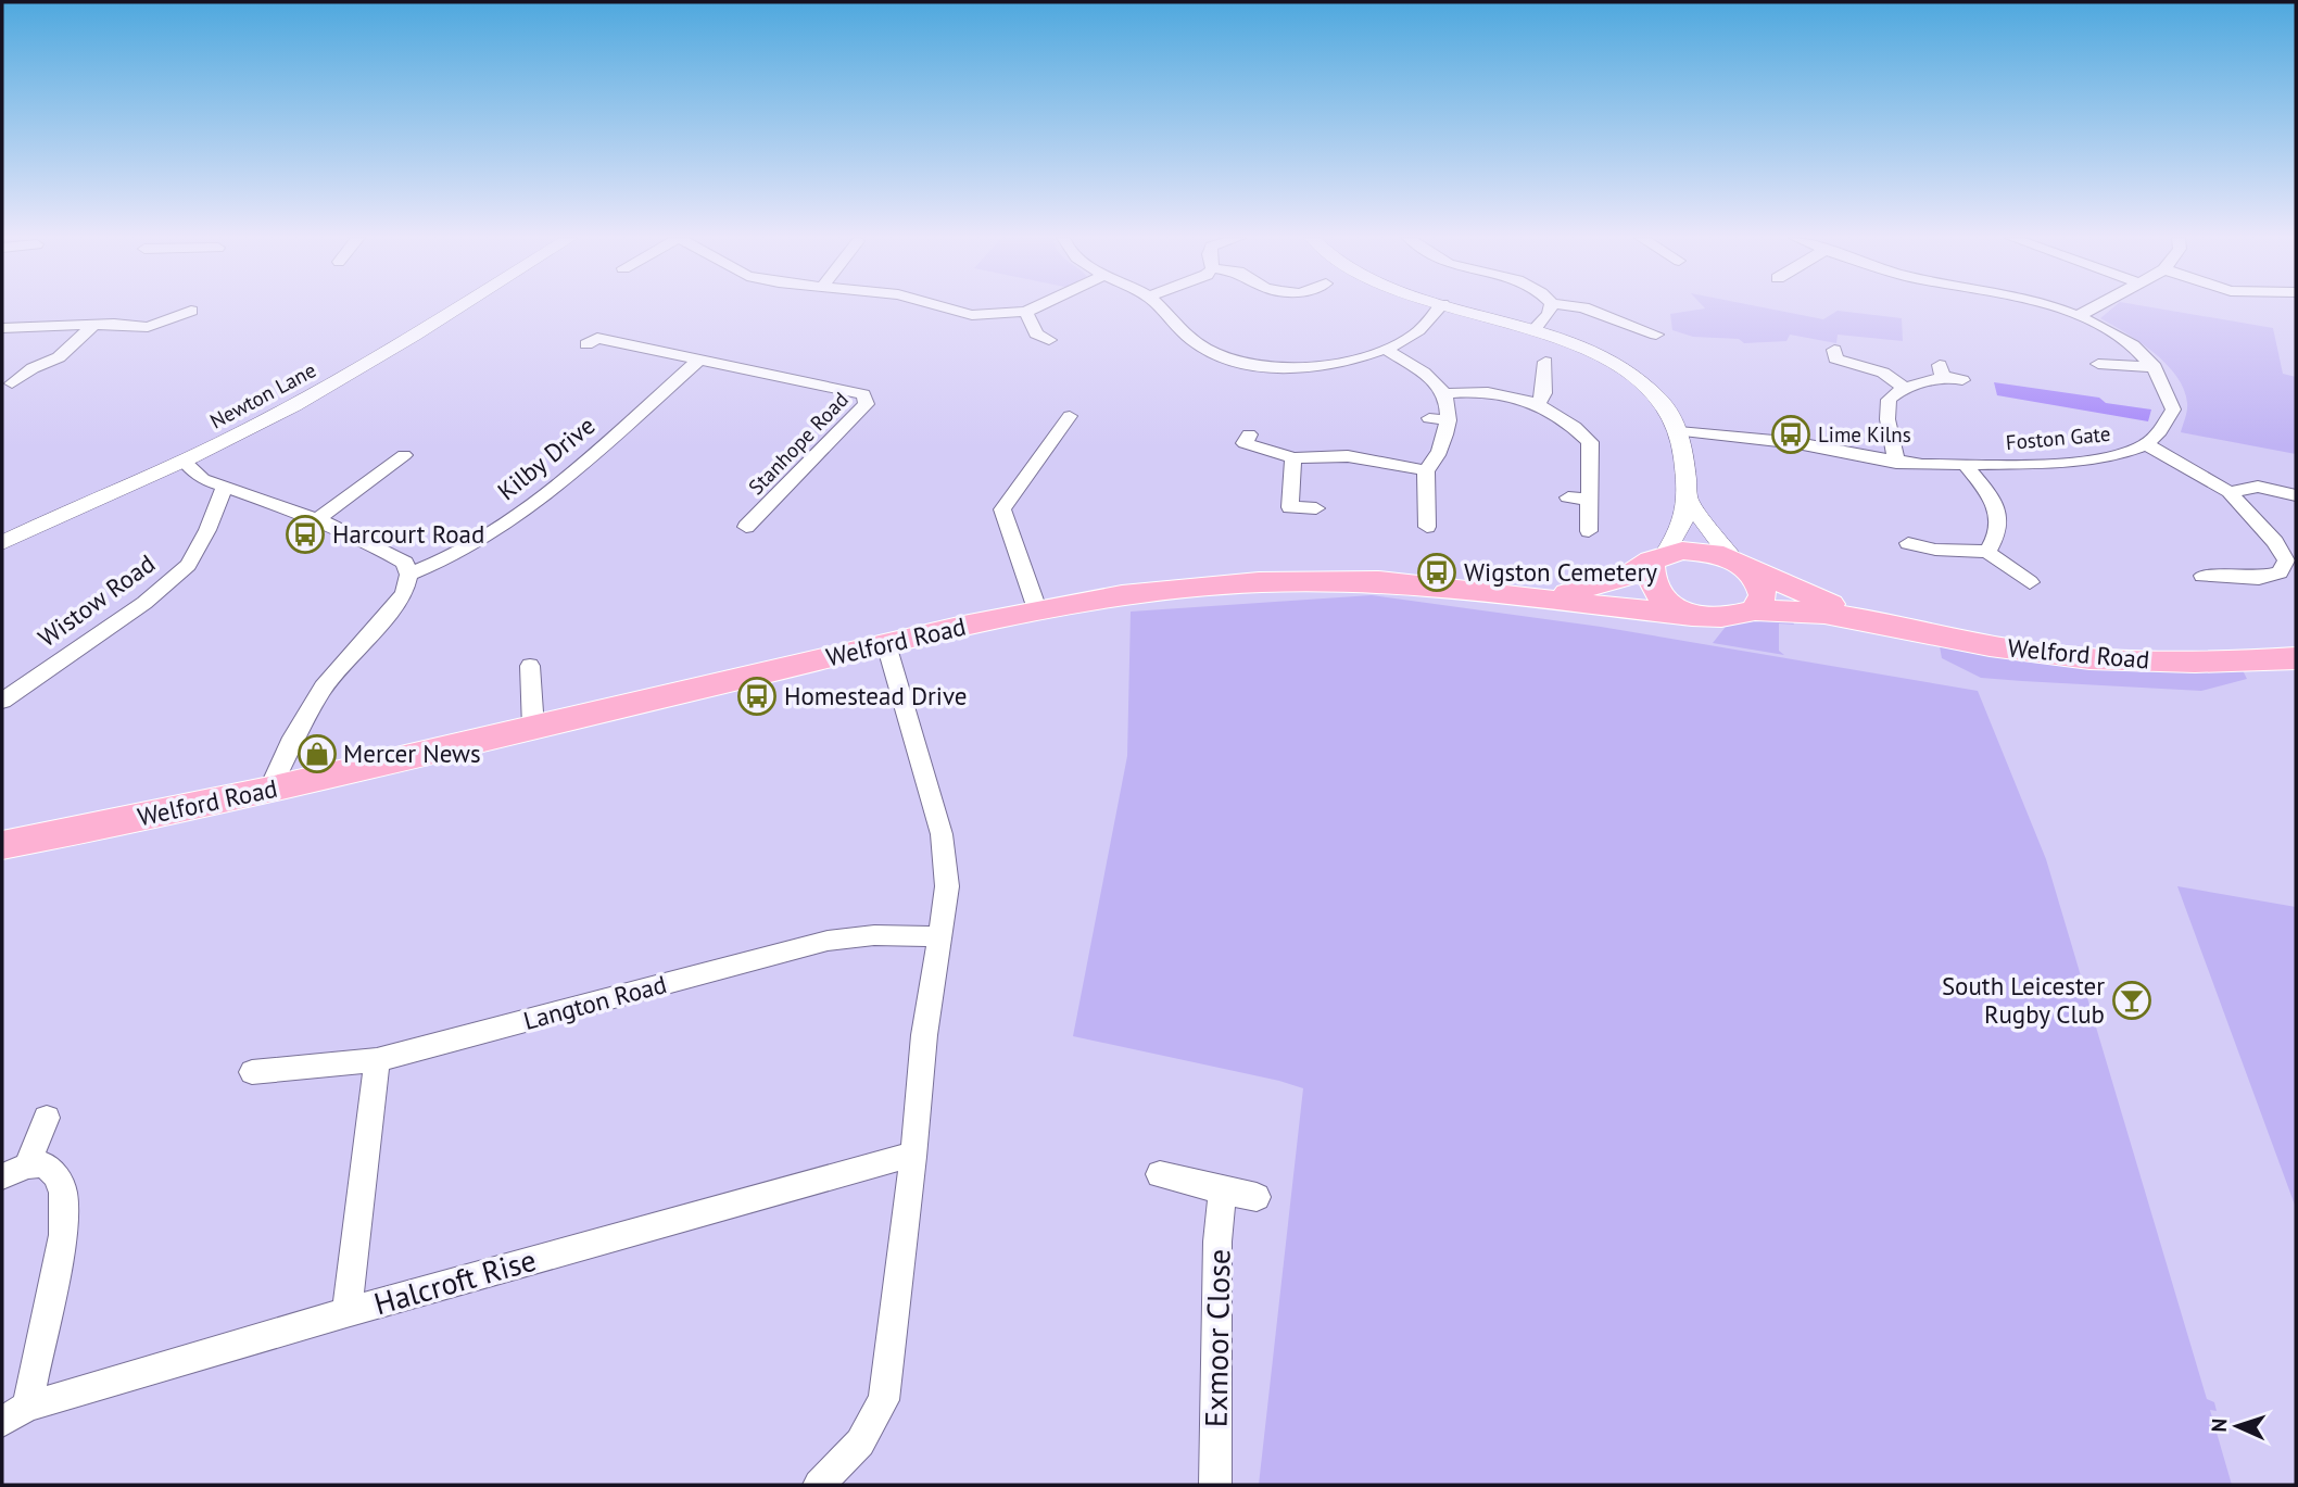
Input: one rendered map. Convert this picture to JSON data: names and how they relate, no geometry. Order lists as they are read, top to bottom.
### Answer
{
  "streets": {
    "main road": ["Welford Road"],
    "street": [
      "Newton Lane",
      "Foston Gate",
      "Stanhope Road",
      "Kilby Drive",
      "Wistow Road",
      "Langton Road",
      "Halcroft Rise",
      "Exmoor Close"
    ]
  },
  "crossings": [
    ["Stanhope Road", "Kilby Drive"]
  ],
  "places": {
    "bus stop": [
      "Lime Kilns",
      "Harcourt Road",
      "Wigston Cemetery",
      "Homestead Drive"
    ],
    "shop": ["Mercer News"],
    "bar": ["South Leicester Rugby Club"]
  },
  "north": "left"
}
